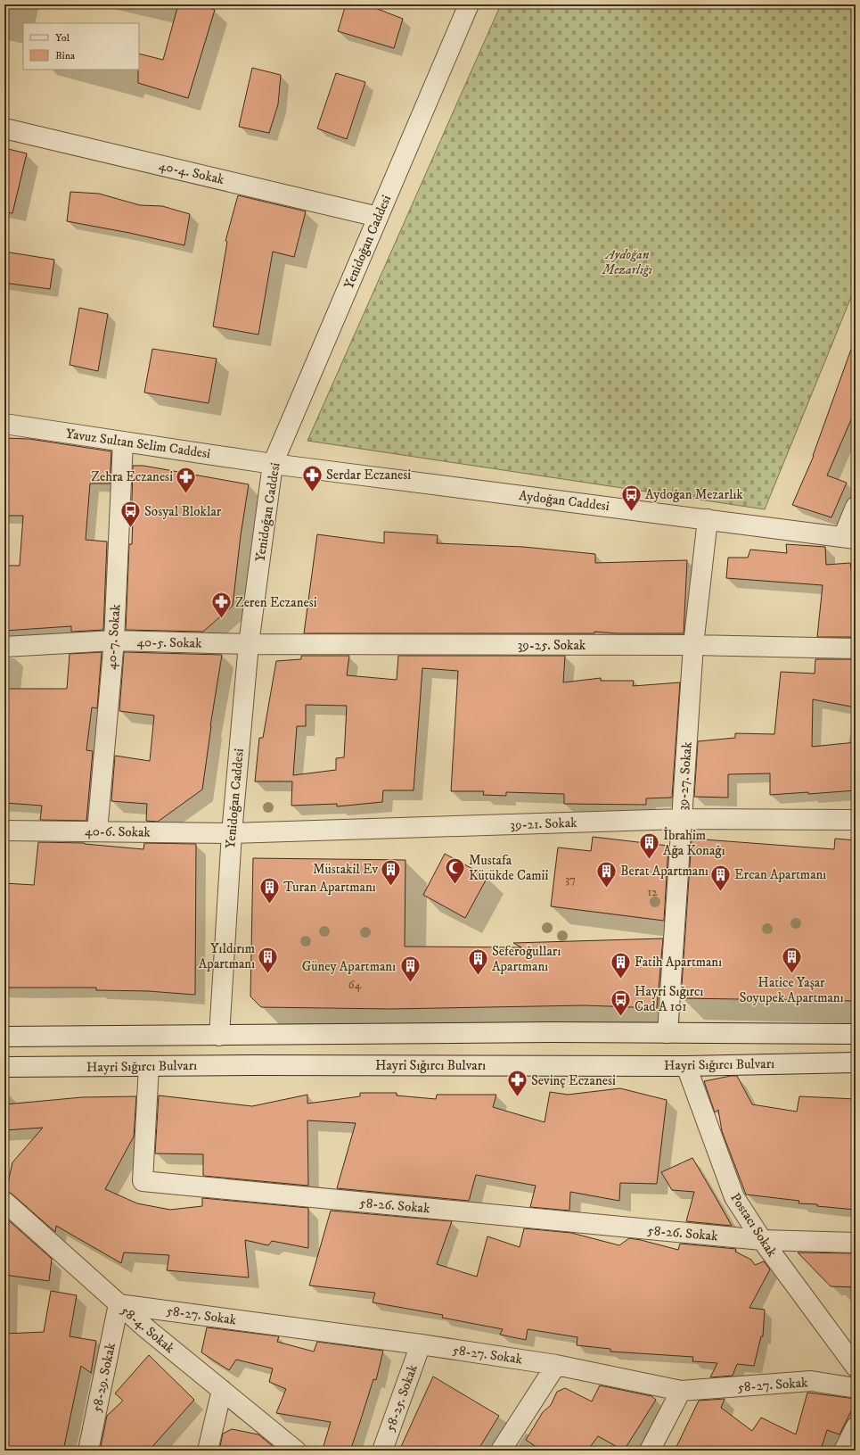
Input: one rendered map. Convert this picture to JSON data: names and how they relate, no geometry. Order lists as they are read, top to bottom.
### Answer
{
  "streets": {
    "street": [
      "40-4. Sokak",
      "Yenidoğan Caddesi",
      "Yavuz Sultan Selim Caddesi",
      "Aydoğan Caddesi",
      "40-7. Sokak",
      "40-5. Sokak",
      "39-25. Sokak",
      "39-27. Sokak",
      "39-21. Sokak",
      "40-6. Sokak",
      "Hayri Sığırcı Bulvarı",
      "58-26. Sokak",
      "Postacı Sokak",
      "58-27. Sokak",
      "58-4. Sokak",
      "58-29. Sokak",
      "58-25. Sokak"
    ]
  },
  "crossings": [
    ["40-4. Sokak", "Yenidoğan Caddesi"],
    ["Yenidoğan Caddesi", "Yavuz Sultan Selim Caddesi"],
    ["Yenidoğan Caddesi", "Aydoğan Caddesi"],
    ["Yenidoğan Caddesi", "40-5. Sokak"],
    ["Yenidoğan Caddesi", "39-25. Sokak"],
    ["Yenidoğan Caddesi", "39-21. Sokak"],
    ["Yenidoğan Caddesi", "40-6. Sokak"],
    ["Yavuz Sultan Selim Caddesi", "Aydoğan Caddesi"],
    ["Yavuz Sultan Selim Caddesi", "40-7. Sokak"],
    ["Aydoğan Caddesi", "39-27. Sokak"],
    ["40-7. Sokak", "40-5. Sokak"],
    ["40-7. Sokak", "40-6. Sokak"],
    ["40-5. Sokak", "39-25. Sokak"],
    ["39-25. Sokak", "39-27. Sokak"],
    ["39-27. Sokak", "39-21. Sokak"],
    ["39-21. Sokak", "40-6. Sokak"],
    ["Hayri Sığırcı Bulvarı", "58-26. Sokak"],
    ["Hayri Sığırcı Bulvarı", "Postacı Sokak"],
    ["58-26. Sokak", "Postacı Sokak"],
    ["58-27. Sokak", "58-4. Sokak"],
    ["58-27. Sokak", "58-29. Sokak"],
    ["58-27. Sokak", "58-25. Sokak"],
    ["58-4. Sokak", "58-29. Sokak"]
  ],
  "parks": ["Aydoğan Mezarlığı"],
  "places": {
    "pharmacy": [
      "Serdar Eczanesi",
      "Zehra Eczanesi",
      "Zeren Eczanesi",
      "Sevinç Eczanesi"
    ],
    "bus stop": ["Aydoğan Mezarlık", "Sosyal Bloklar", "Hayri Sığırcı Cad A 101"],
    "building": [
      "İbrahim Ağa Konağı",
      "Müstakil Ev",
      "Berat Apartmanı",
      "Ercan Apartmanı",
      "Turan Apartmanı",
      "Yıldırım Apartmanı",
      "Hatice Yaşar Soyupek Apartmanı",
      "Seferoğulları Apartmanı",
      "Fatih Apartmanı",
      "Güney Apartmanı"
    ],
    "mosque": ["Mustafa Kütükde Camii"]
  },
  "house_numbers": ["37", "12", "64"],
  "legend": ["Yol", "Bina"]
}
